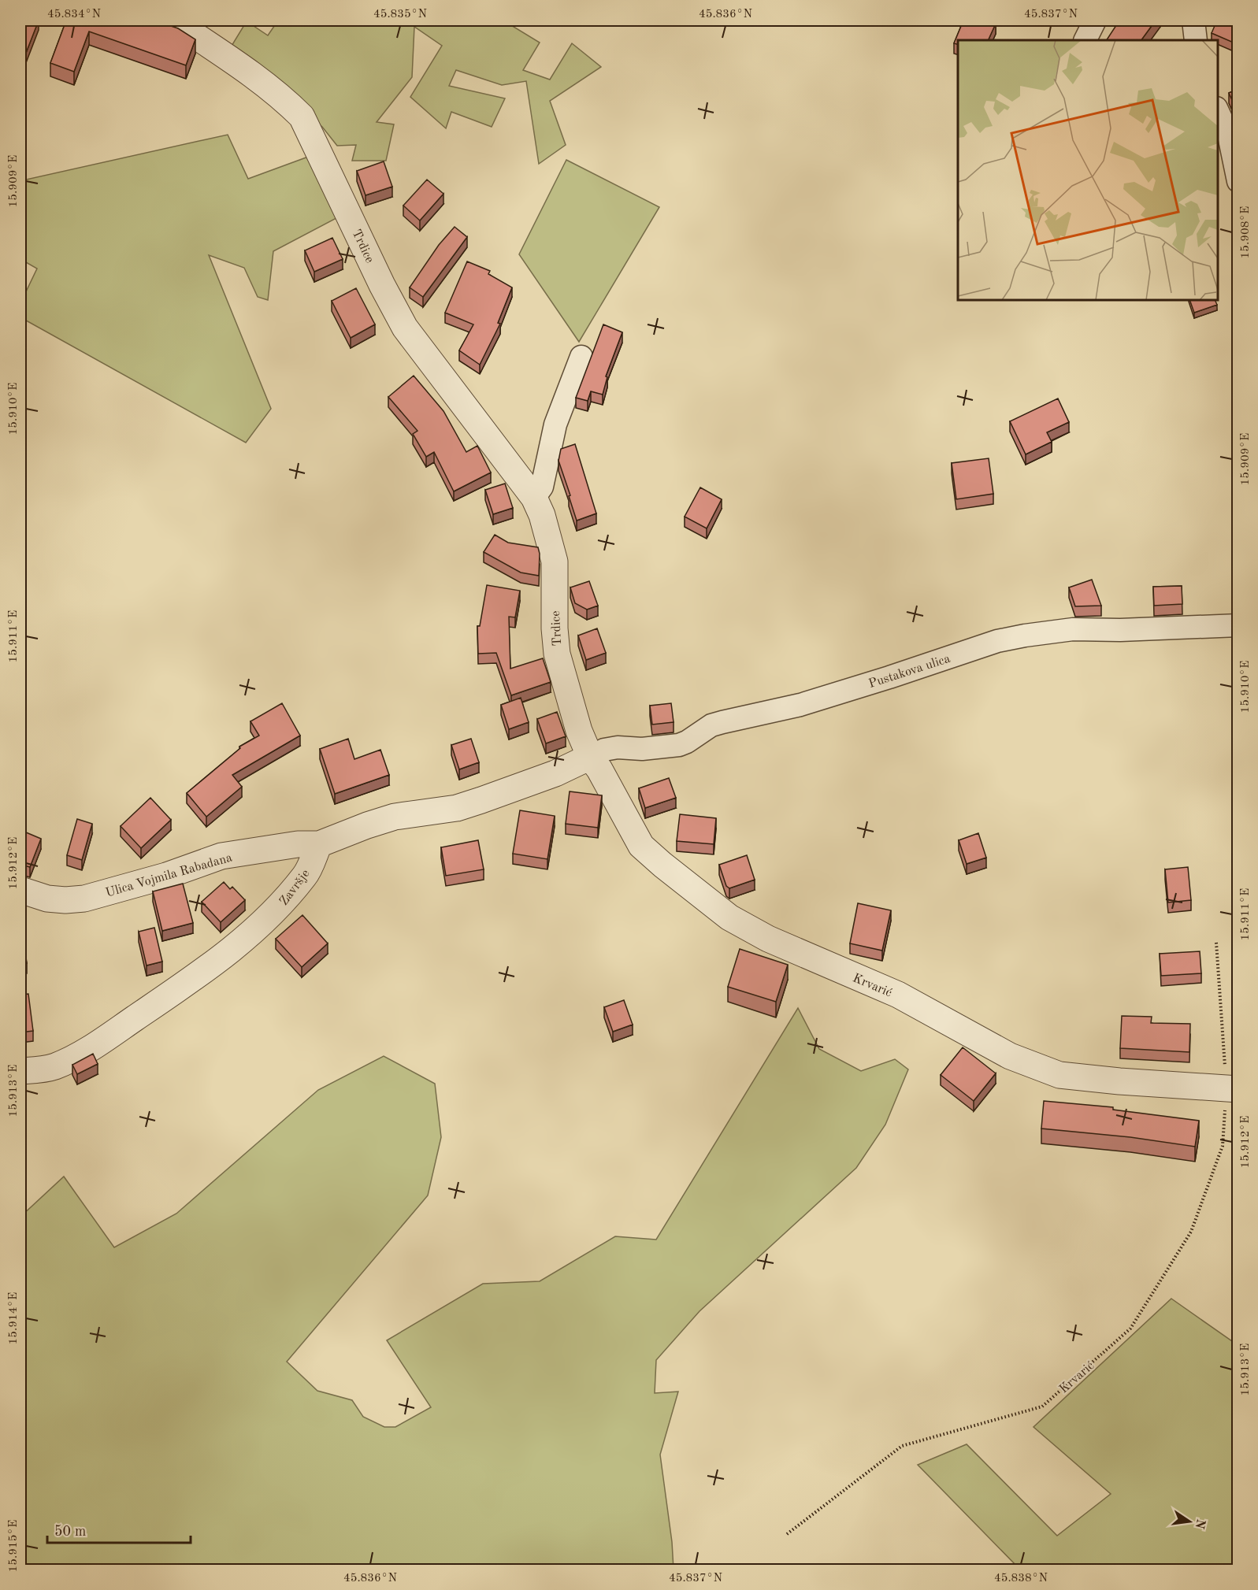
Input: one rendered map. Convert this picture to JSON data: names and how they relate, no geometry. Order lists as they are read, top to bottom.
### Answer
{
  "streets": {
    "street": [
      "Trdice",
      "Pustakova ulica",
      "Ulica Vojmila Rabadana",
      "Završje",
      "Krvarić"
    ]
  },
  "crossings": [
    ["Trdice", "Pustakova ulica"],
    ["Trdice", "Krvarić"],
    ["Pustakova ulica", "Krvarić"],
    ["Ulica Vojmila Rabadana", "Završje"]
  ],
  "scale_bar": "50 m",
  "north": "right",
  "coordinates": [
    "45.834°N",
    "45.835°N",
    "45.836°N",
    "45.837°N",
    "15.909°E",
    "15.908°E",
    "15.910°E",
    "15.911°E",
    "15.912°E",
    "15.913°E",
    "15.914°E",
    "15.915°E",
    "45.838°N"
  ]
}
